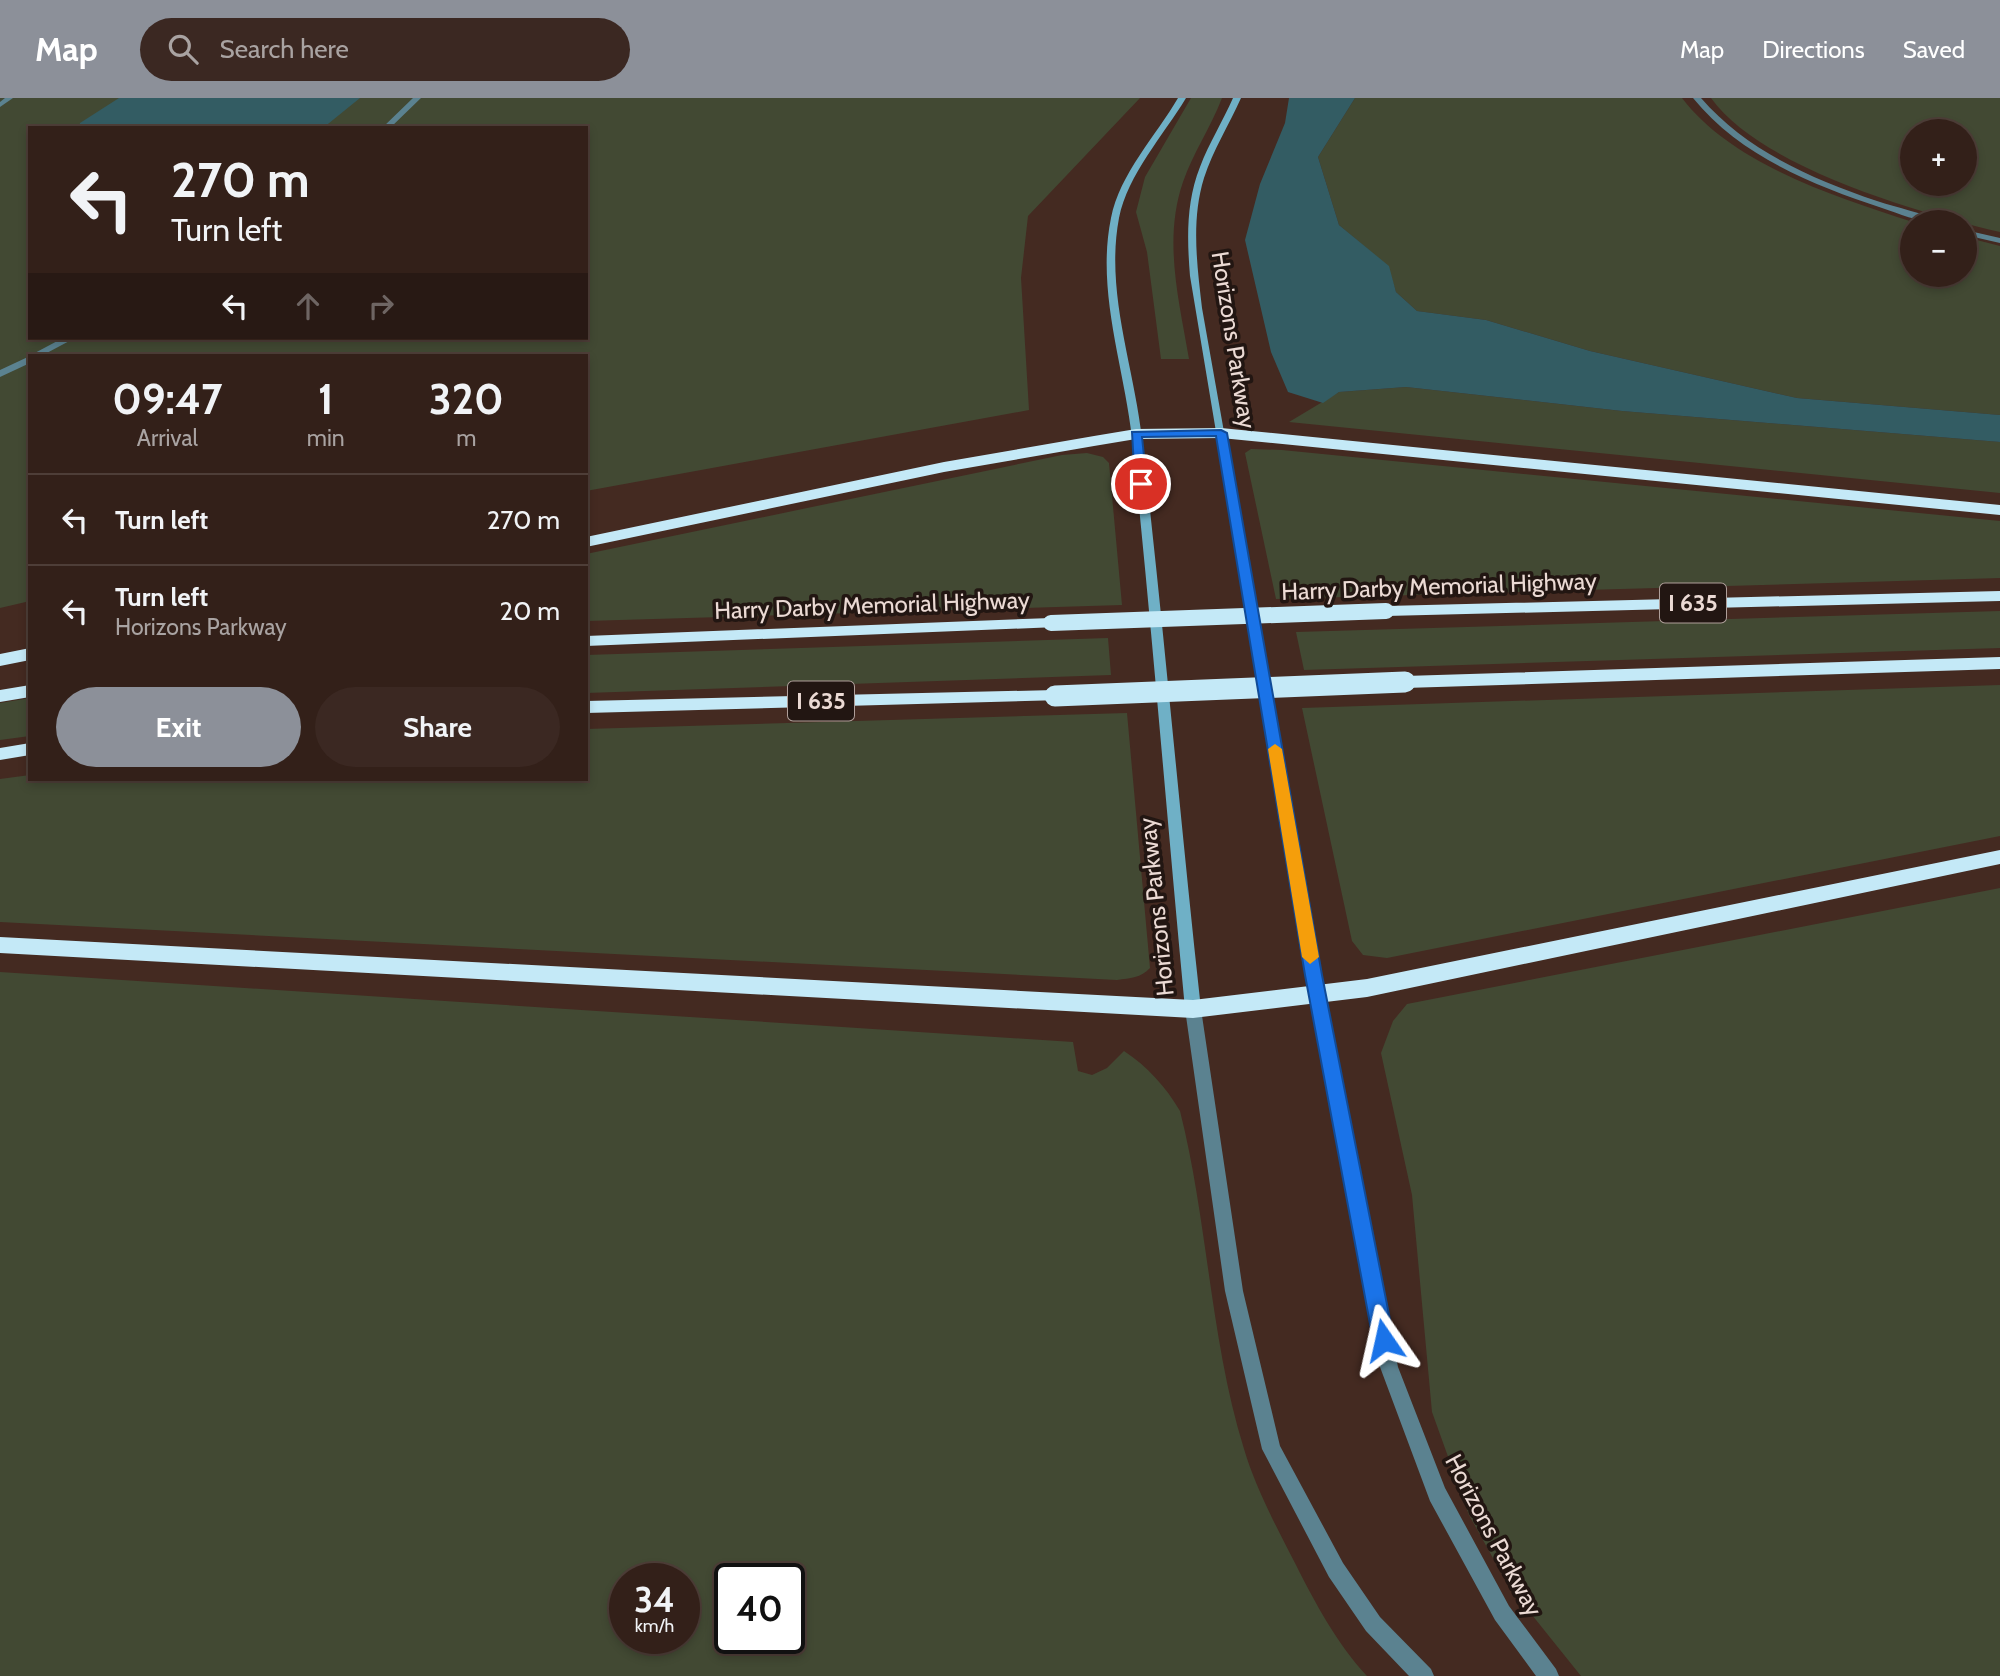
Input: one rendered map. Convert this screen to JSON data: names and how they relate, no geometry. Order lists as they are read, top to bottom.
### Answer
{
  "streets": {
    "highway": ["Harry Darby Memorial Highway", "I 635"],
    "main road": ["Horizons Parkway"]
  },
  "page": {
    "header": "Map",
    "search": "Search here",
    "nav": ["Map", "Directions", "Saved"],
    "map_buttons": ["+", "−"],
    "turn": ["270 m", "Turn left"],
    "eta": [
      "09:47",
      "Arrival",
      "1",
      "min",
      "320",
      "m"
    ],
    "list": [
      {
        "name": "Turn left",
        "value": "270 m"
      },
      {
        "name": "Turn left",
        "note": "Horizons Parkway",
        "value": "20 m"
      }
    ],
    "buttons": ["Exit", "Share"],
    "speed": "34 km/h",
    "limit": "40"
  }
}
